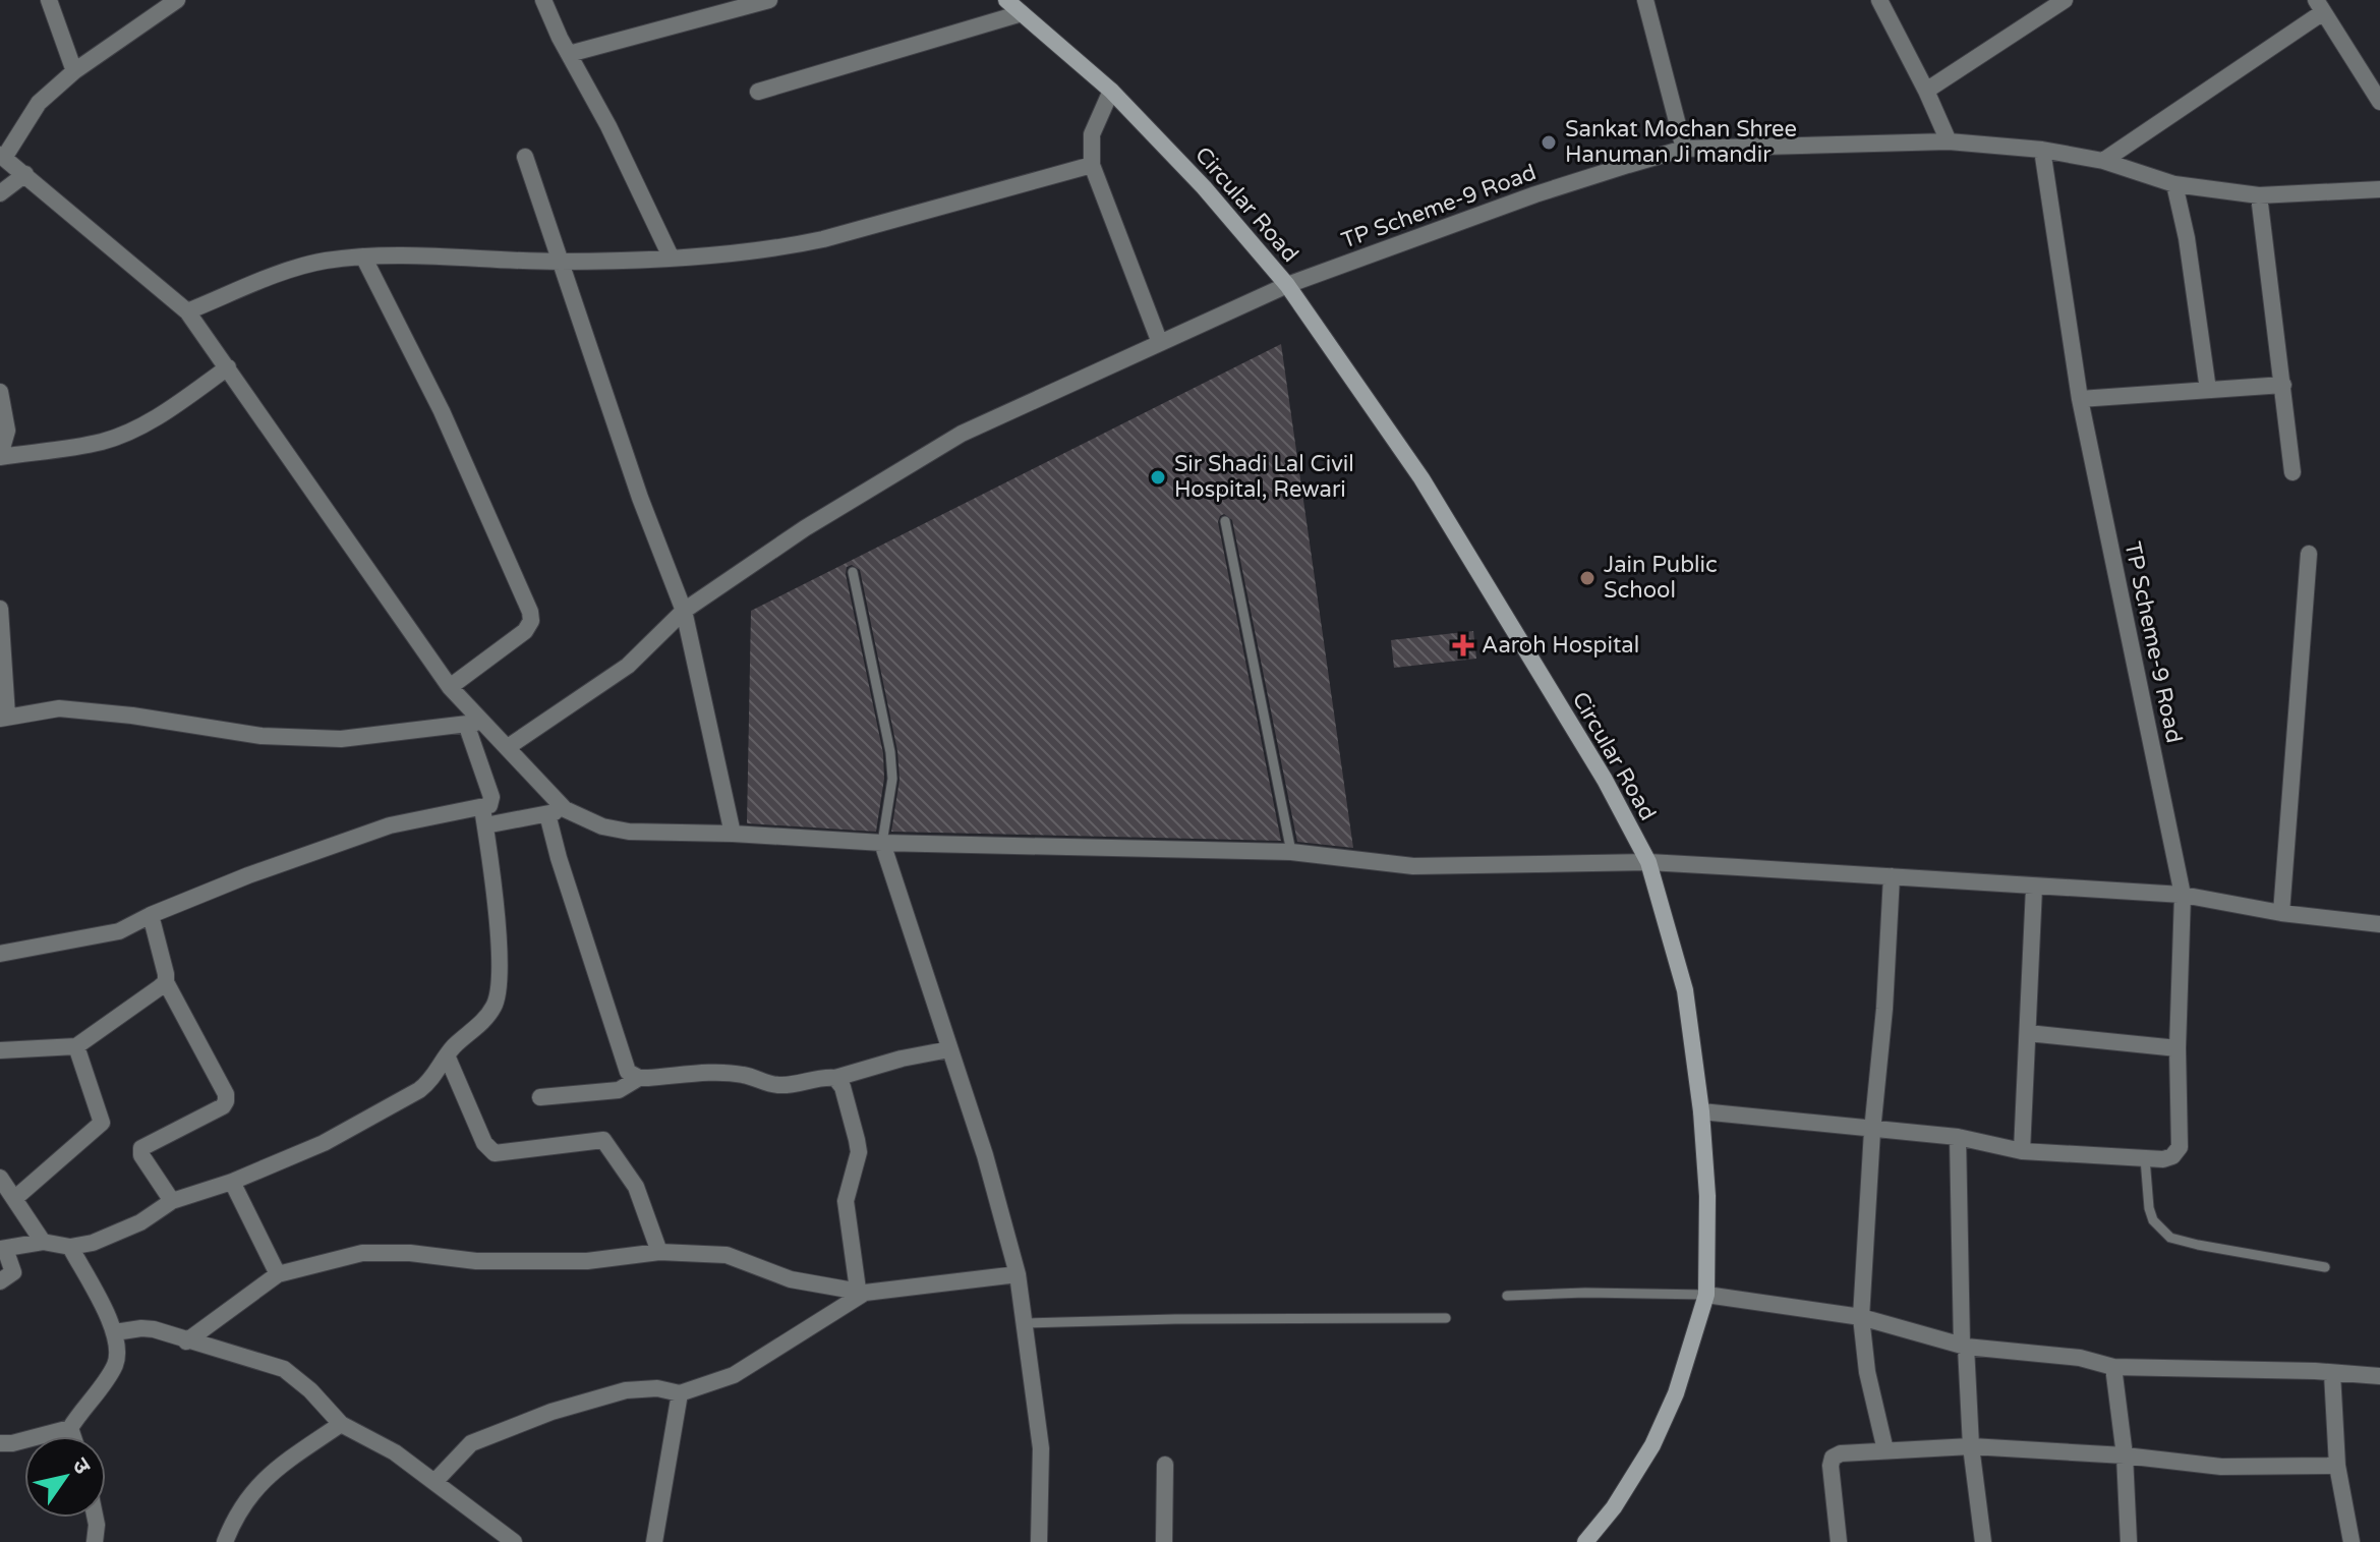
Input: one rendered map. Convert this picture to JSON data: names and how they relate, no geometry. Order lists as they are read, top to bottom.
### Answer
{
  "streets": {
    "main road": ["Circular Road"],
    "street": ["TP Scheme-9 Road"]
  },
  "crossings": [
    ["Circular Road", "TP Scheme-9 Road"]
  ],
  "places": {
    "other": ["Sankat Mochan Shree Hanuman Ji mandir", "Sir Shadi Lal Civil Hospital, Rewari", "Jain Public School"],
    "health": ["Aaroh Hospital"]
  },
  "north": "top right"
}
